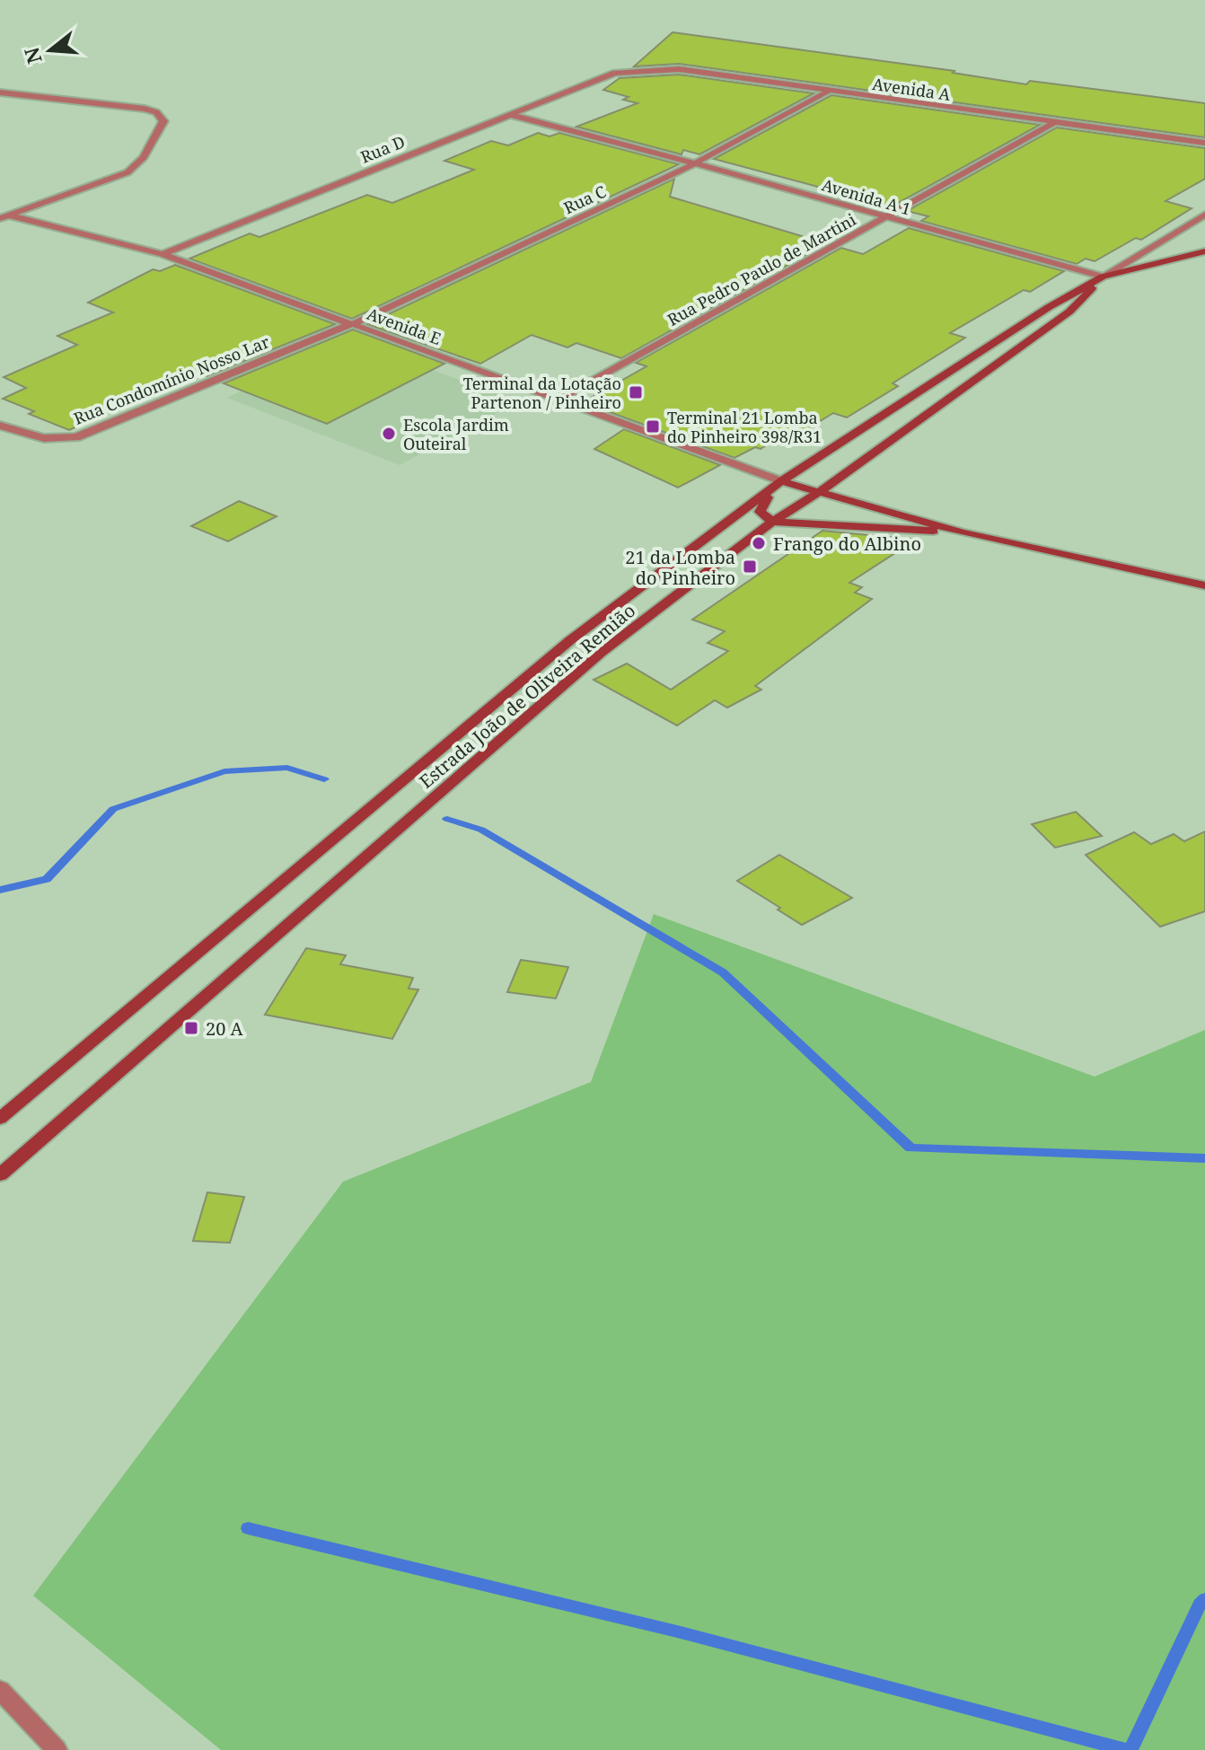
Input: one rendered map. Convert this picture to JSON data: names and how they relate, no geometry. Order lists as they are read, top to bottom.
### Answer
{
  "streets": {
    "main road": ["Estrada João de Oliveira Remião"],
    "street": [
      "Avenida A",
      "Rua D",
      "Avenida A 1",
      "Rua C",
      "Rua Pedro Paulo de Martini",
      "Avenida E",
      "Rua Condomínio Nosso Lar"
    ]
  },
  "crossings": [
    ["Avenida A", "Rua D"],
    ["Avenida A", "Rua C"],
    ["Avenida A", "Rua Pedro Paulo de Martini"],
    ["Rua D", "Avenida A 1"],
    ["Rua D", "Avenida E"],
    ["Avenida A 1", "Rua C"],
    ["Avenida A 1", "Rua Pedro Paulo de Martini"],
    ["Avenida A 1", "Estrada João de Oliveira Remião"],
    ["Rua C", "Avenida E"],
    ["Rua C", "Rua Condomínio Nosso Lar"],
    ["Rua Pedro Paulo de Martini", "Avenida E"],
    ["Avenida E", "Rua Condomínio Nosso Lar"],
    ["Avenida E", "Estrada João de Oliveira Remião"]
  ],
  "places": {
    "transit": [
      "Terminal da Lotação Partenon / Pinheiro",
      "Terminal 21 Lomba do Pinheiro 398/R31",
      "21 da Lomba do Pinheiro",
      "20 A"
    ],
    "other": ["Escola Jardim Outeiral", "Frango do Albino"]
  },
  "north": "left"
}
